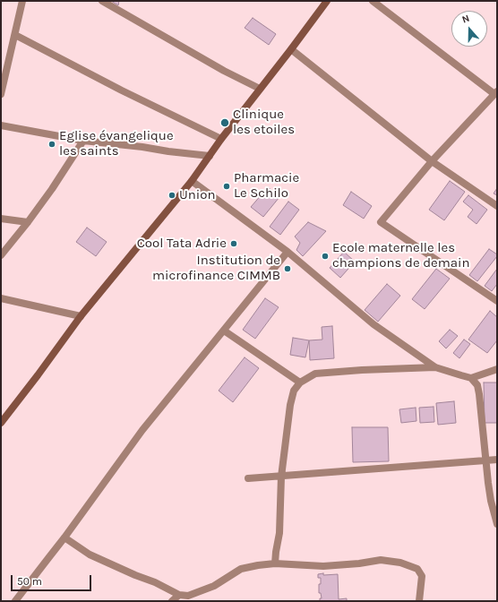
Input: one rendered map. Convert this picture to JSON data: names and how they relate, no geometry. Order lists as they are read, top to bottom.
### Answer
{
  "places": [
    "Clinique les etoiles",
    "Eglise évangelique les saints",
    "Pharmacie Le Schilo",
    "Union",
    "Cool Tata Adrie",
    "Ecole maternelle les champions de demain",
    "Institution de microfinance CIMMB"
  ],
  "scale_bar": "50 m",
  "north": "top"
}
